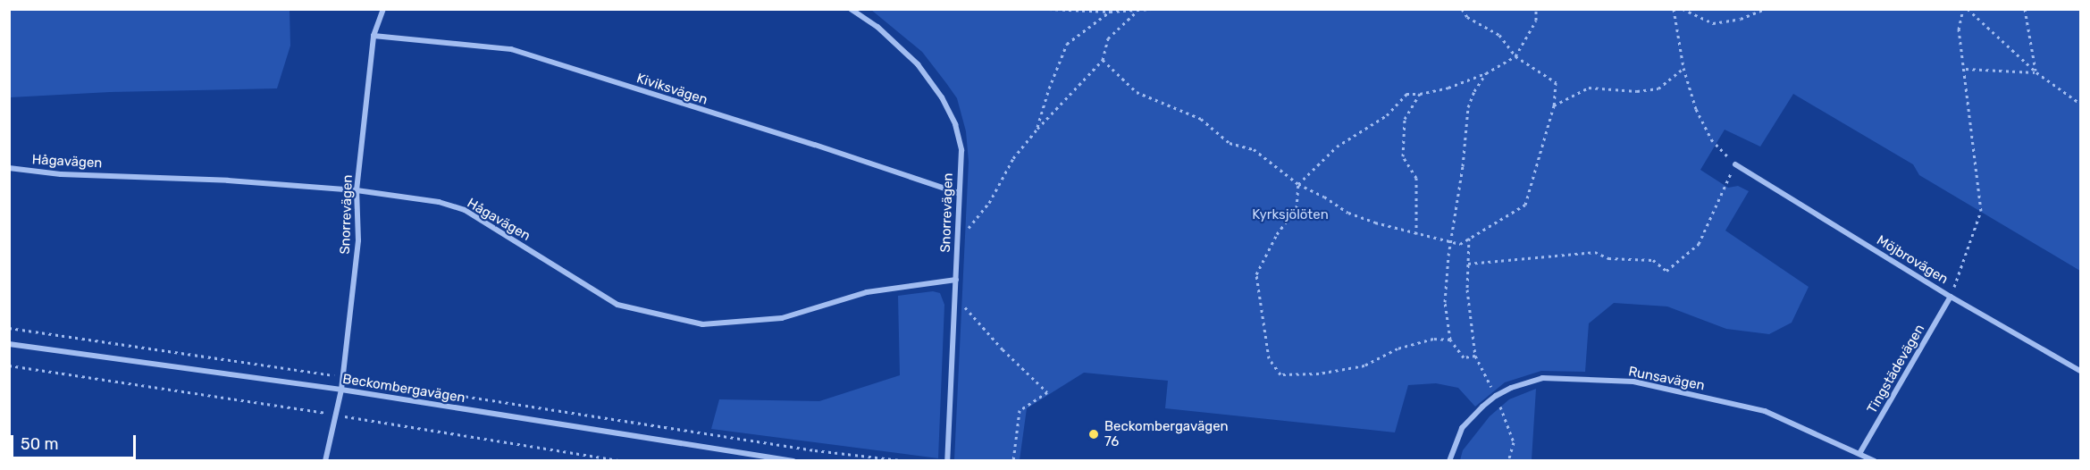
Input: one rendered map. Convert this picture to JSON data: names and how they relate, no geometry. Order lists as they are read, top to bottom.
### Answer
{
  "streets": {
    "street": [
      "Kiviksvägen",
      "Hågavägen",
      "Snorrevägen",
      "Möjbrovägen",
      "Tingstädevägen",
      "Runsavägen",
      "Beckombergavägen"
    ]
  },
  "crossings": [
    ["Kiviksvägen", "Snorrevägen"],
    ["Hågavägen", "Snorrevägen"],
    ["Snorrevägen", "Beckombergavägen"],
    ["Möjbrovägen", "Tingstädevägen"],
    ["Tingstädevägen", "Runsavägen"]
  ],
  "parks": ["Kyrksjölöten"],
  "places": ["Beckombergavägen 76"],
  "scale_bar": "50 m"
}
